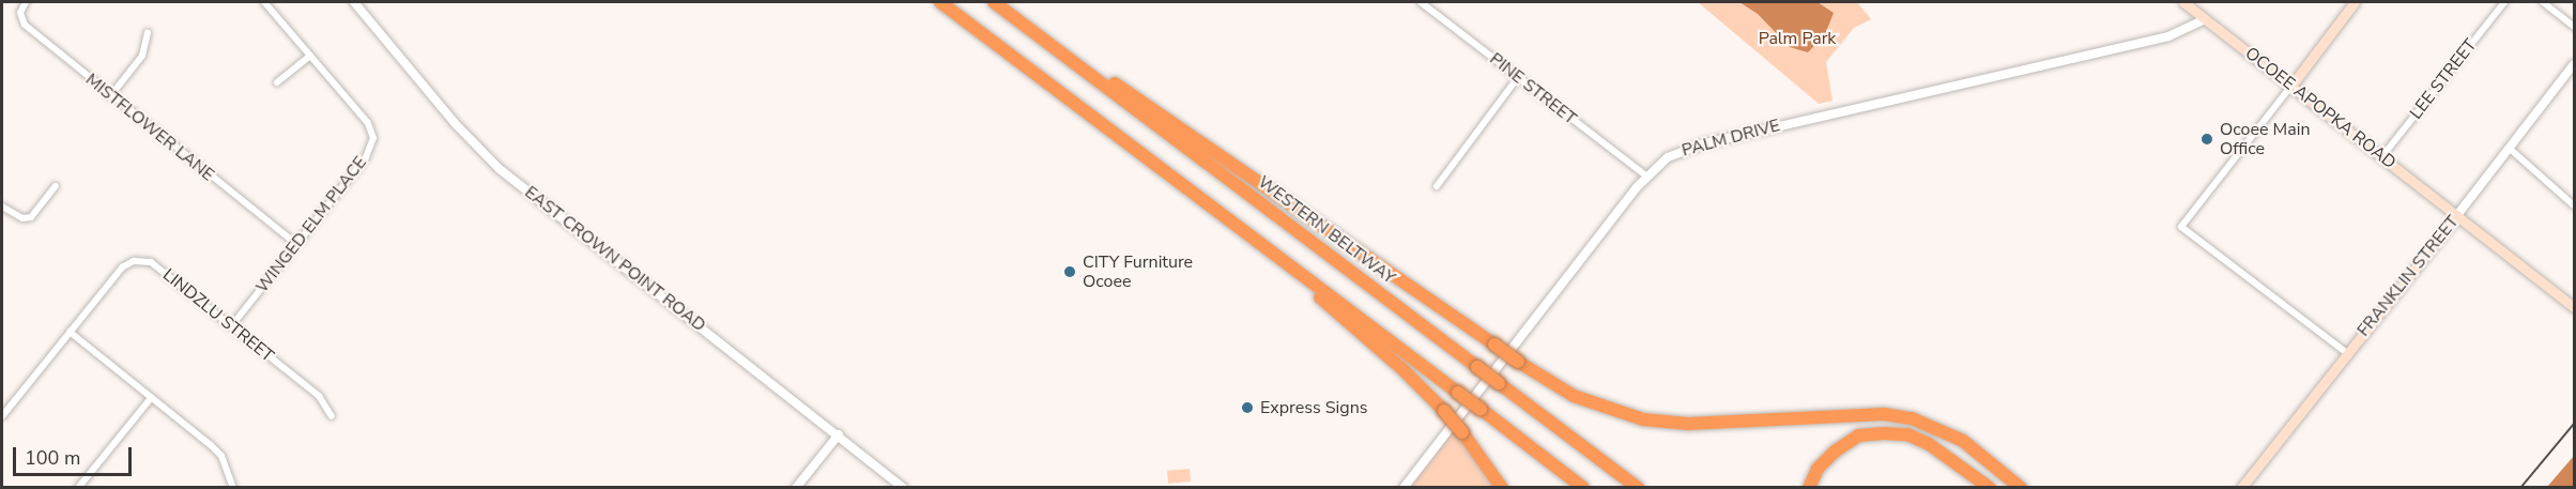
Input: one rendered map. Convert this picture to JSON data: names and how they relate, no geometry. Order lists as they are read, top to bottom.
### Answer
{
  "streets": {
    "highway": ["WESTERN BELTWAY"],
    "main road": ["OCOEE APOPKA ROAD", "FRANKLIN STREET"],
    "street": [
      "LEE STREET",
      "PINE STREET",
      "MISTFLOWER LANE",
      "PALM DRIVE",
      "WINGED ELM PLACE",
      "EAST CROWN POINT ROAD",
      "LINDZLU STREET"
    ]
  },
  "crossings": [
    ["LEE STREET", "OCOEE APOPKA ROAD"],
    ["PINE STREET", "PALM DRIVE"],
    ["OCOEE APOPKA ROAD", "PALM DRIVE"],
    ["OCOEE APOPKA ROAD", "FRANKLIN STREET"],
    ["MISTFLOWER LANE", "WINGED ELM PLACE"],
    ["WINGED ELM PLACE", "LINDZLU STREET"]
  ],
  "parks": ["Palm Park"],
  "places": ["Ocoee Main Office", "CITY Furniture Ocoee", "Express Signs"],
  "scale_bar": "100 m"
}
